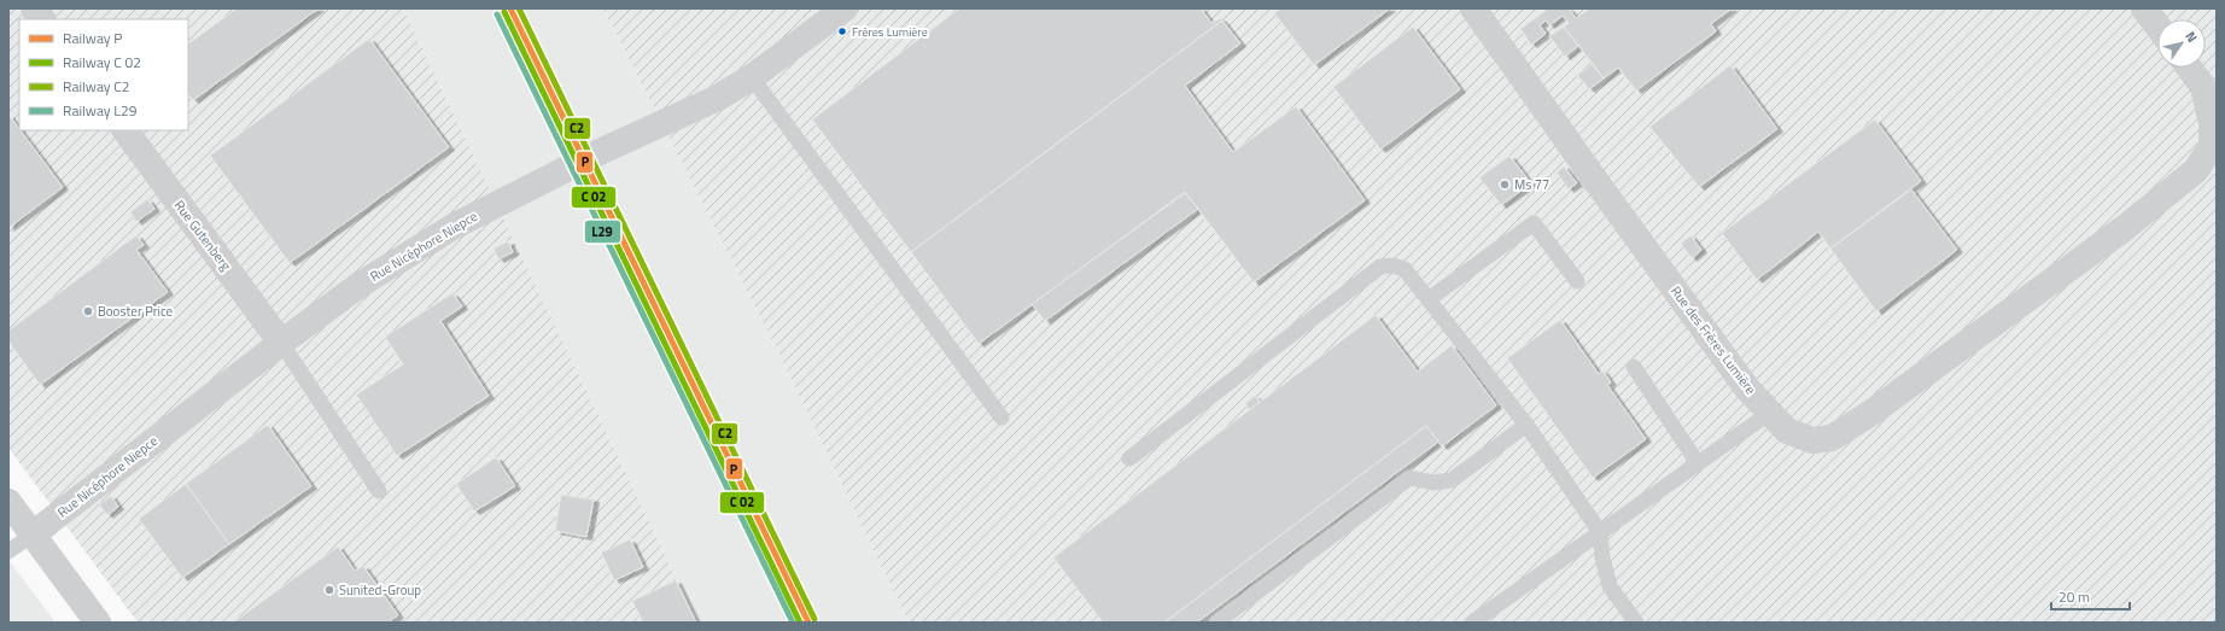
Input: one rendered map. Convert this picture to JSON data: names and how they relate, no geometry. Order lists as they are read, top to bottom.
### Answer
{
  "streets": {
    "street": ["Rue Gutenberg", "Rue Nicéphore Niepce", "Rue des Frères Lumière"]
  },
  "crossings": [
    ["Rue Gutenberg", "Rue Nicéphore Niepce"]
  ],
  "places": [
    "Frères Lumière",
    "Ms 77",
    "Booster Price",
    "Sunited-Group"
  ],
  "lines": ["rail line P", "rail line C2", "rail line L29"],
  "legend": [
    "Railway P",
    "Railway C 02",
    "Railway C2",
    "Railway L29"
  ],
  "scale_bar": "20 m",
  "north": "top right"
}
